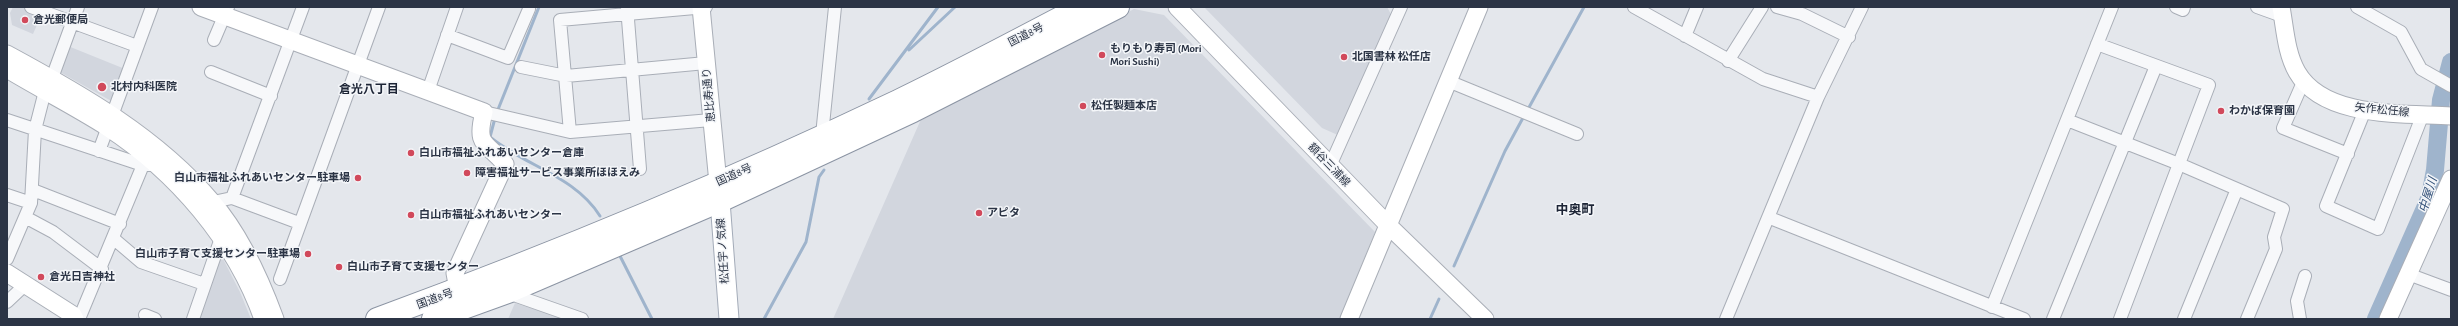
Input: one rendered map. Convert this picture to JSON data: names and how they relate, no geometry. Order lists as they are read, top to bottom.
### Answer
{
  "streets": {
    "highway": ["国道8号"],
    "main road": ["松任宇ノ気線"],
    "street": ["恵比寿通り", "矢作松任線", "額谷三浦線"]
  },
  "crossings": [
    ["国道8号", "恵比寿通り"],
    ["国道8号", "松任宇ノ気線"],
    ["恵比寿通り", "松任宇ノ気線"]
  ],
  "districts": ["倉光八丁目", "中奥町"],
  "water": ["中屋川"],
  "places": [
    "倉光郵便局",
    "もりもり寿司 (Mori Mori Sushi)",
    "北国書林 松任店",
    "北村内科医院",
    "松任製麺本店",
    "わかば保育園",
    "白山市福祉ふれあいセンター倉庫",
    "障害福祉サービス事業所ほほえみ",
    "白山市福祉ふれあいセンター駐車場",
    "アピタ",
    "白山市福祉ふれあいセンター",
    "白山市子育て支援センター駐車場",
    "白山市子育て支援センター",
    "倉光日吉神社"
  ]
}
